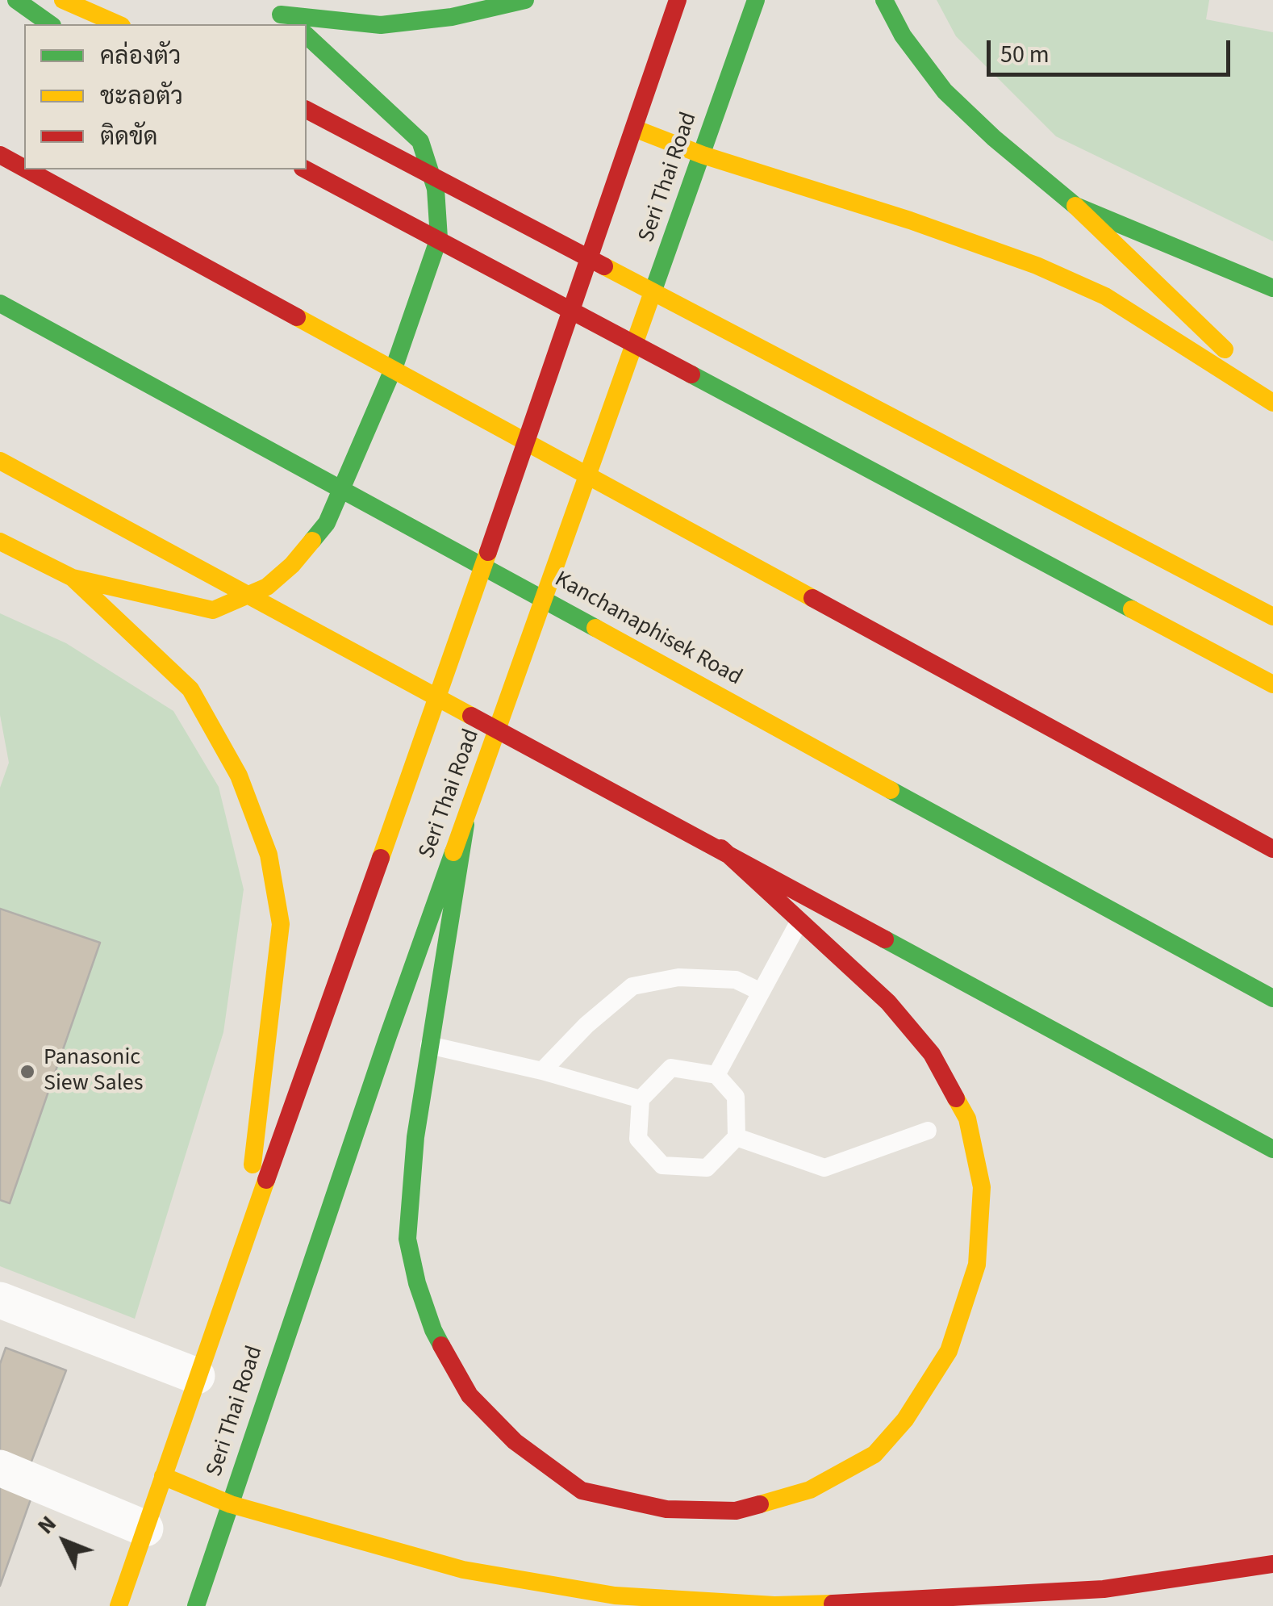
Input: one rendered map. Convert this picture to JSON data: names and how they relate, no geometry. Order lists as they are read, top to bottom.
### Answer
{
  "streets": {
    "main road": ["Seri Thai Road", "Kanchanaphisek Road"]
  },
  "places": ["Panasonic Siew Sales"],
  "legend": ["คล่องตัว", "ชะลอตัว", "ติดขัด"],
  "scale_bar": "50 m",
  "north": "top left"
}
